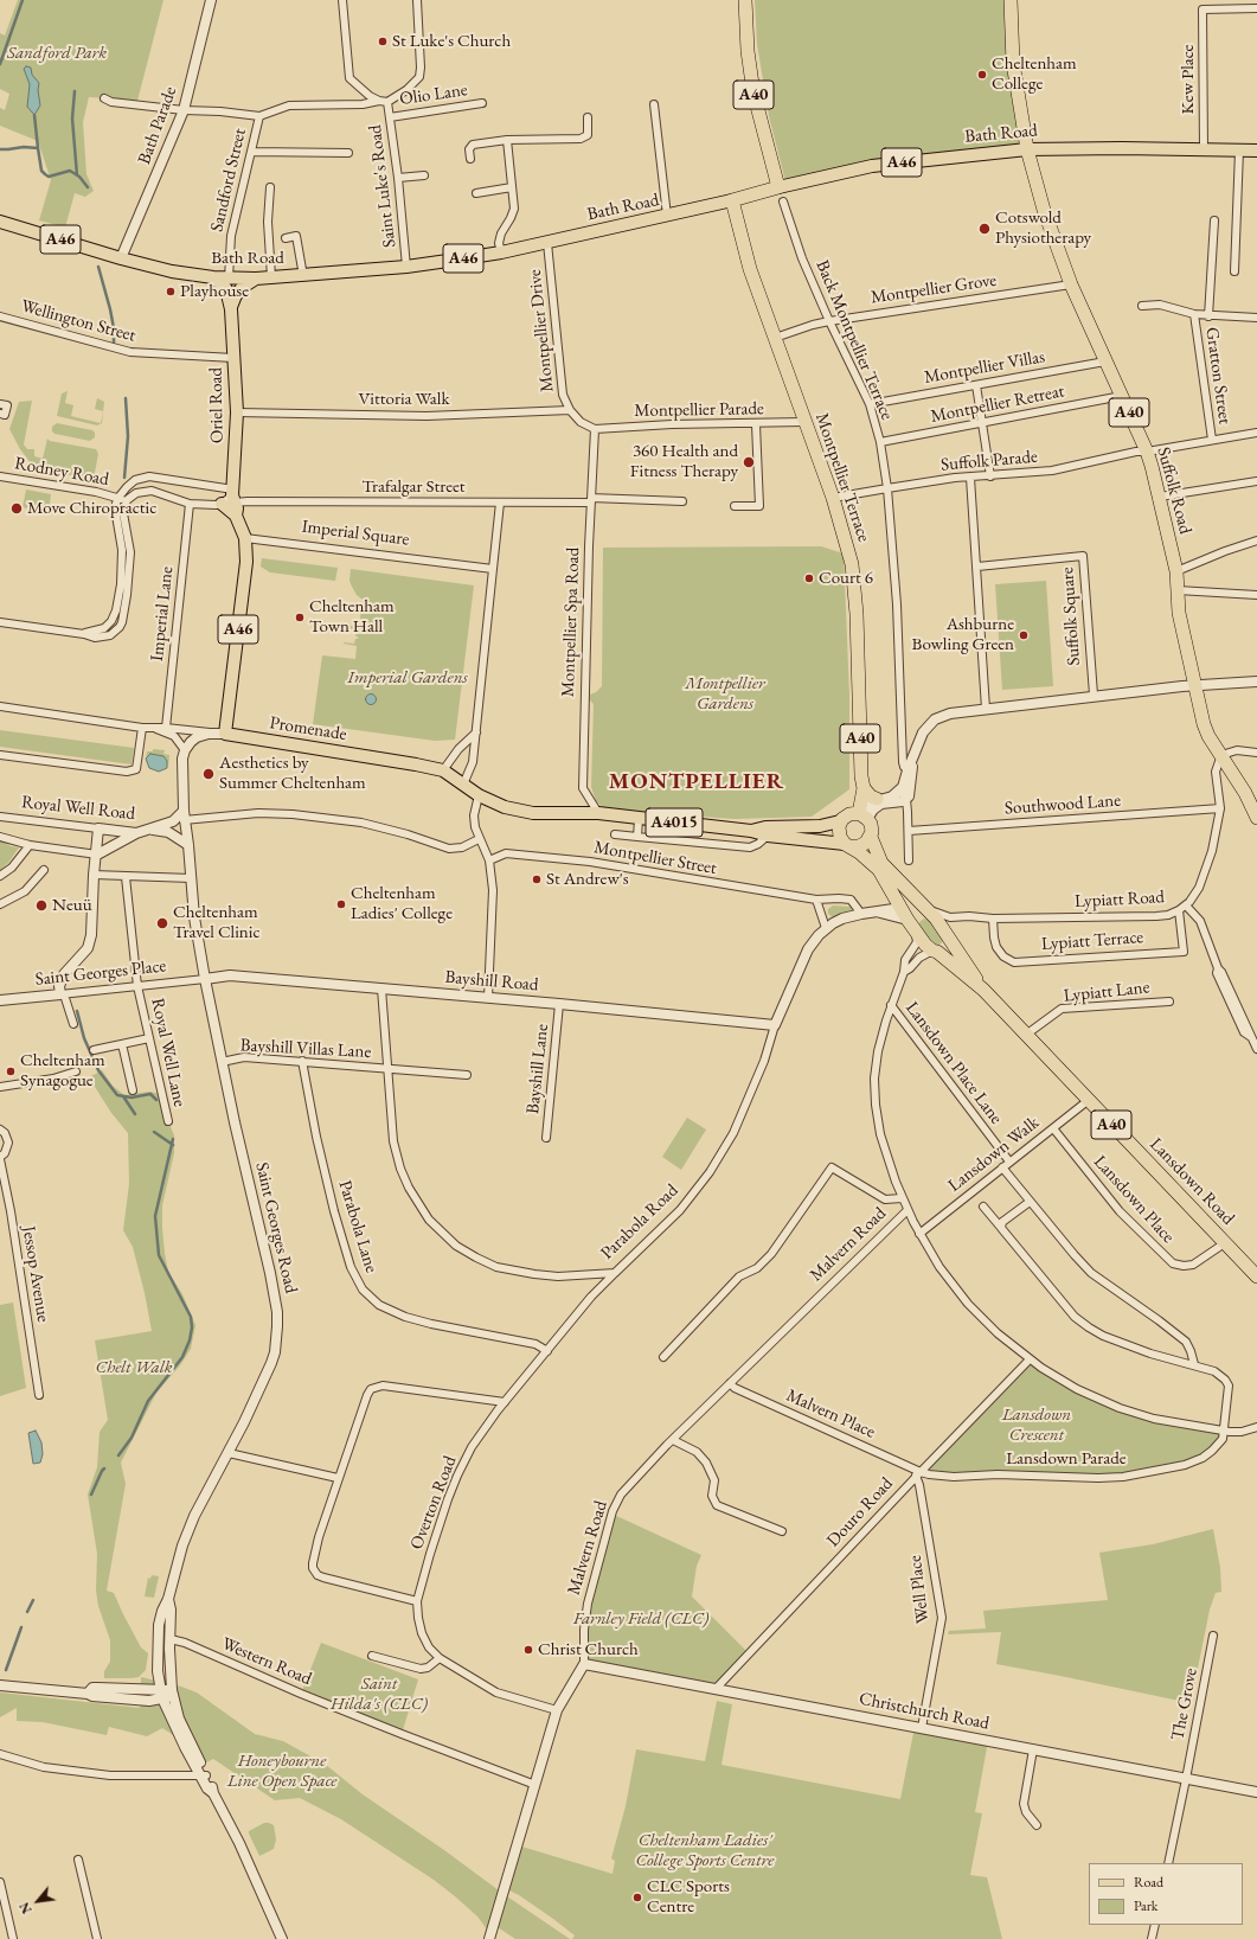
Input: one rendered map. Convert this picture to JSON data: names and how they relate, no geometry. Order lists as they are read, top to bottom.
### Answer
{
  "streets": {
    "highway": [
      "A40",
      "Bath Road",
      "A46",
      "Montpellier Terrace",
      "Suffolk Road",
      "Lansdown Road"
    ],
    "main road": ["Oriel Road", "Promenade", "A4015"],
    "street": [
      "Kew Place",
      "Olio Lane",
      "Bath Parade",
      "Sandford Street",
      "Saint Luke's Road",
      "Montpellier Grove",
      "Wellington Street",
      "Montpellier Drive",
      "Back Montpellier Terrace",
      "Montpellier Villas",
      "Gratton Street",
      "Vittoria Walk",
      "Montpellier Retreat",
      "Montpellier Parade",
      "Suffolk Parade",
      "Rodney Road",
      "Trafalgar Street",
      "Imperial Square",
      "Imperial Lane",
      "Suffolk Square",
      "Montpellier Spa Road",
      "Southwood Lane",
      "Royal Well Road",
      "Montpellier Street",
      "Lypiatt Road",
      "Lypiatt Terrace",
      "Saint Georges Place",
      "Bayshill Road",
      "Lypiatt Lane",
      "Bayshill Villas Lane",
      "Royal Well Lane",
      "Lansdown Place Lane",
      "Bayshill Lane",
      "Lansdown Walk",
      "Lansdown Place",
      "Parabola Road",
      "Parabola Lane",
      "Saint Georges Road",
      "Malvern Road",
      "Jessop Avenue",
      "Malvern Place",
      "Lansdown Parade",
      "Overton Road",
      "Douro Road",
      "Well Place",
      "Western Road",
      "The Grove",
      "Christchurch Road"
    ]
  },
  "crossings": [
    ["Kew Place", "Bath Road"],
    ["Olio Lane", "Saint Luke's Road"],
    ["A40", "Bath Road"],
    ["A40", "Montpellier Terrace"],
    ["A40", "Suffolk Road"],
    ["A40", "A4015"],
    ["A40", "Lypiatt Road"],
    ["A40", "Lansdown Road"],
    ["A40", "Parabola Road"],
    ["Bath Parade", "Bath Road"],
    ["Bath Road", "Sandford Street"],
    ["Bath Road", "Saint Luke's Road"],
    ["Bath Road", "Montpellier Drive"],
    ["Bath Road", "Oriel Road"],
    ["Bath Road", "Montpellier Terrace"],
    ["Bath Road", "Suffolk Road"],
    ["A46", "Oriel Road"],
    ["A46", "Imperial Square"],
    ["A46", "Promenade"],
    ["A46", "A4015"],
    ["Montpellier Grove", "Back Montpellier Terrace"],
    ["Montpellier Grove", "Montpellier Terrace"],
    ["Montpellier Grove", "Suffolk Road"],
    ["Wellington Street", "Oriel Road"],
    ["Montpellier Drive", "Vittoria Walk"],
    ["Montpellier Drive", "Montpellier Parade"],
    ["Montpellier Drive", "Montpellier Spa Road"],
    ["Back Montpellier Terrace", "Montpellier Villas"],
    ["Back Montpellier Terrace", "Montpellier Retreat"],
    ["Back Montpellier Terrace", "Suffolk Parade"],
    ["Montpellier Villas", "Suffolk Road"],
    ["Gratton Street", "Suffolk Parade"],
    ["Vittoria Walk", "Oriel Road"],
    ["Montpellier Retreat", "Suffolk Road"],
    ["Oriel Road", "Rodney Road"],
    ["Oriel Road", "Trafalgar Street"],
    ["Oriel Road", "Imperial Square"],
    ["Montpellier Parade", "Montpellier Terrace"],
    ["Montpellier Parade", "Montpellier Spa Road"],
    ["Suffolk Parade", "Montpellier Terrace"],
    ["Suffolk Parade", "Suffolk Road"],
    ["Rodney Road", "Trafalgar Street"],
    ["Rodney Road", "Imperial Lane"],
    ["Montpellier Terrace", "A4015"],
    ["Trafalgar Street", "Montpellier Spa Road"],
    ["Suffolk Road", "Lypiatt Road"],
    ["Imperial Lane", "Promenade"],
    ["Montpellier Spa Road", "A4015"],
    ["Promenade", "A4015"],
    ["Southwood Lane", "Lypiatt Road"],
    ["Royal Well Road", "Saint Georges Road"],
    ["A4015", "Saint Georges Road"],
    ["Montpellier Street", "Parabola Road"],
    ["Lypiatt Road", "Lypiatt Terrace"],
    ["Saint Georges Place", "Bayshill Road"],
    ["Saint Georges Place", "Royal Well Lane"],
    ["Saint Georges Place", "Saint Georges Road"],
    ["Bayshill Road", "Bayshill Lane"],
    ["Bayshill Road", "Parabola Road"],
    ["Bayshill Road", "Saint Georges Road"],
    ["Lypiatt Lane", "Lansdown Road"],
    ["Bayshill Villas Lane", "Parabola Road"],
    ["Bayshill Villas Lane", "Parabola Lane"],
    ["Bayshill Villas Lane", "Saint Georges Road"],
    ["Lansdown Place Lane", "Lansdown Walk"],
    ["Lansdown Walk", "Lansdown Road"],
    ["Lansdown Walk", "Lansdown Place"],
    ["Lansdown Road", "Lansdown Place"],
    ["Parabola Road", "Overton Road"],
    ["Parabola Lane", "Overton Road"],
    ["Saint Georges Road", "Western Road"],
    ["Malvern Road", "Malvern Place"],
    ["Malvern Road", "Christchurch Road"],
    ["Malvern Place", "Lansdown Parade"],
    ["Malvern Place", "Douro Road"],
    ["Malvern Place", "Well Place"],
    ["Lansdown Parade", "Douro Road"],
    ["Lansdown Parade", "Well Place"],
    ["Douro Road", "Well Place"],
    ["Douro Road", "Christchurch Road"],
    ["Well Place", "Christchurch Road"],
    ["The Grove", "Christchurch Road"]
  ],
  "districts": ["MONTPELLIER"],
  "parks": [
    "Sandford Park",
    "Imperial Gardens",
    "Montpellier Gardens",
    "Chelt Walk",
    "Lansdown Crescent",
    "Farnley Field (CLC)",
    "Saint Hilda's (CLC)",
    "Honeybourne Line Open Space",
    "Cheltenham Ladies' College Sports Centre"
  ],
  "places": [
    "St Luke's Church",
    "Cheltenham College",
    "Cotswold Physiotherapy",
    "Playhouse",
    "360 Health and Fitness Therapy",
    "Move Chiropractic",
    "Court 6",
    "Cheltenham Town Hall",
    "Ashburne Bowling Green",
    "Aesthetics by Summer Cheltenham",
    "St Andrew's",
    "Cheltenham Ladies' College",
    "Neuü",
    "Cheltenham Travel Clinic",
    "Cheltenham Synagogue",
    "Christ Church",
    "CLC Sports Centre"
  ],
  "legend": ["Road", "Park"],
  "north": "bottom left"
}
